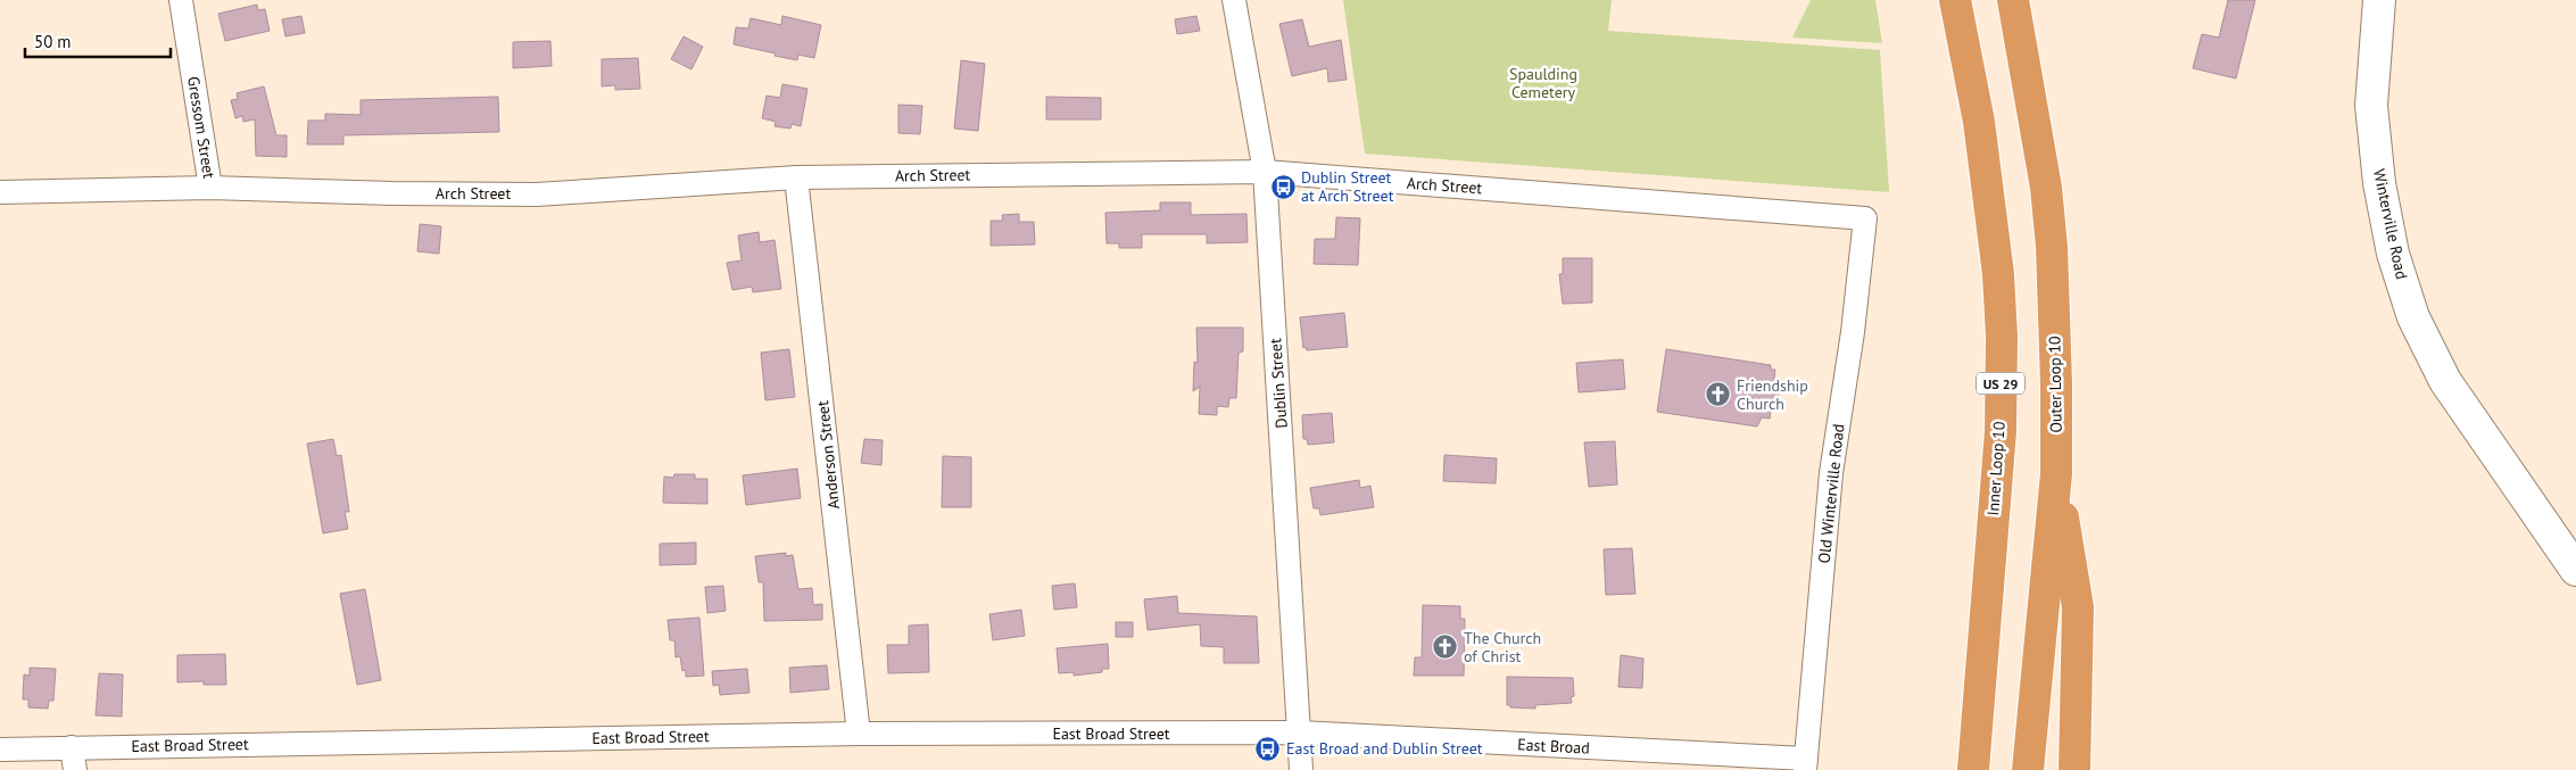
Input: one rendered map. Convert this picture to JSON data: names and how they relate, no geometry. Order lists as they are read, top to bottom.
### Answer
{
  "streets": {
    "highway": ["US 29", "Outer Loop 10", "Inner Loop 10"],
    "street": [
      "Gressom Street",
      "Arch Street",
      "Winterville Road",
      "Dublin Street",
      "Anderson Street",
      "Old Winterville Road",
      "East Broad Street",
      "East Broad"
    ]
  },
  "crossings": [
    ["Gressom Street", "Arch Street"],
    ["Arch Street", "Dublin Street"],
    ["Arch Street", "Anderson Street"],
    ["Arch Street", "Old Winterville Road"],
    ["Dublin Street", "East Broad Street"],
    ["Dublin Street", "East Broad"],
    ["Anderson Street", "East Broad Street"],
    ["Old Winterville Road", "East Broad"],
    ["East Broad Street", "East Broad"]
  ],
  "parks": ["Spaulding Cemetery"],
  "places": {
    "bus stop": ["Dublin Street at Arch Street", "East Broad and Dublin Street"],
    "church": ["Friendship Church", "The Church of Christ"]
  },
  "scale_bar": "50 m"
}
